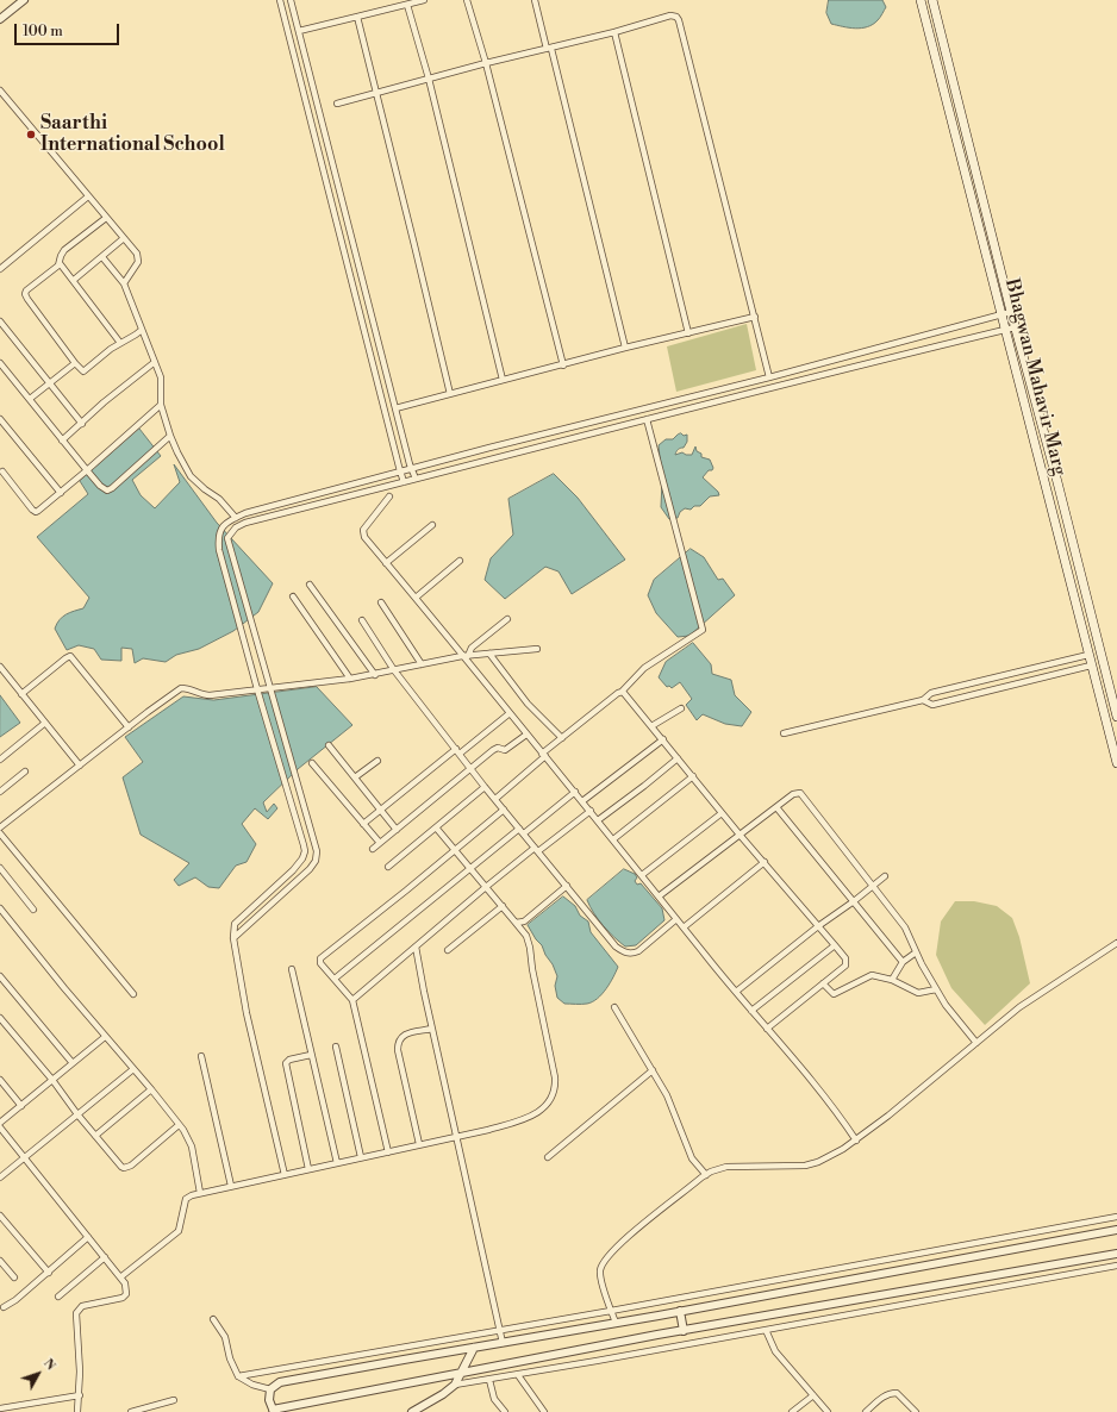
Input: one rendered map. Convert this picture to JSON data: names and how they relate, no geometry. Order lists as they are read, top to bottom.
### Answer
{
  "streets": {
    "main road": ["Bhagwan Mahavir Marg"]
  },
  "places": ["Saarthi International School"],
  "scale_bar": "100 m",
  "north": "top right"
}
